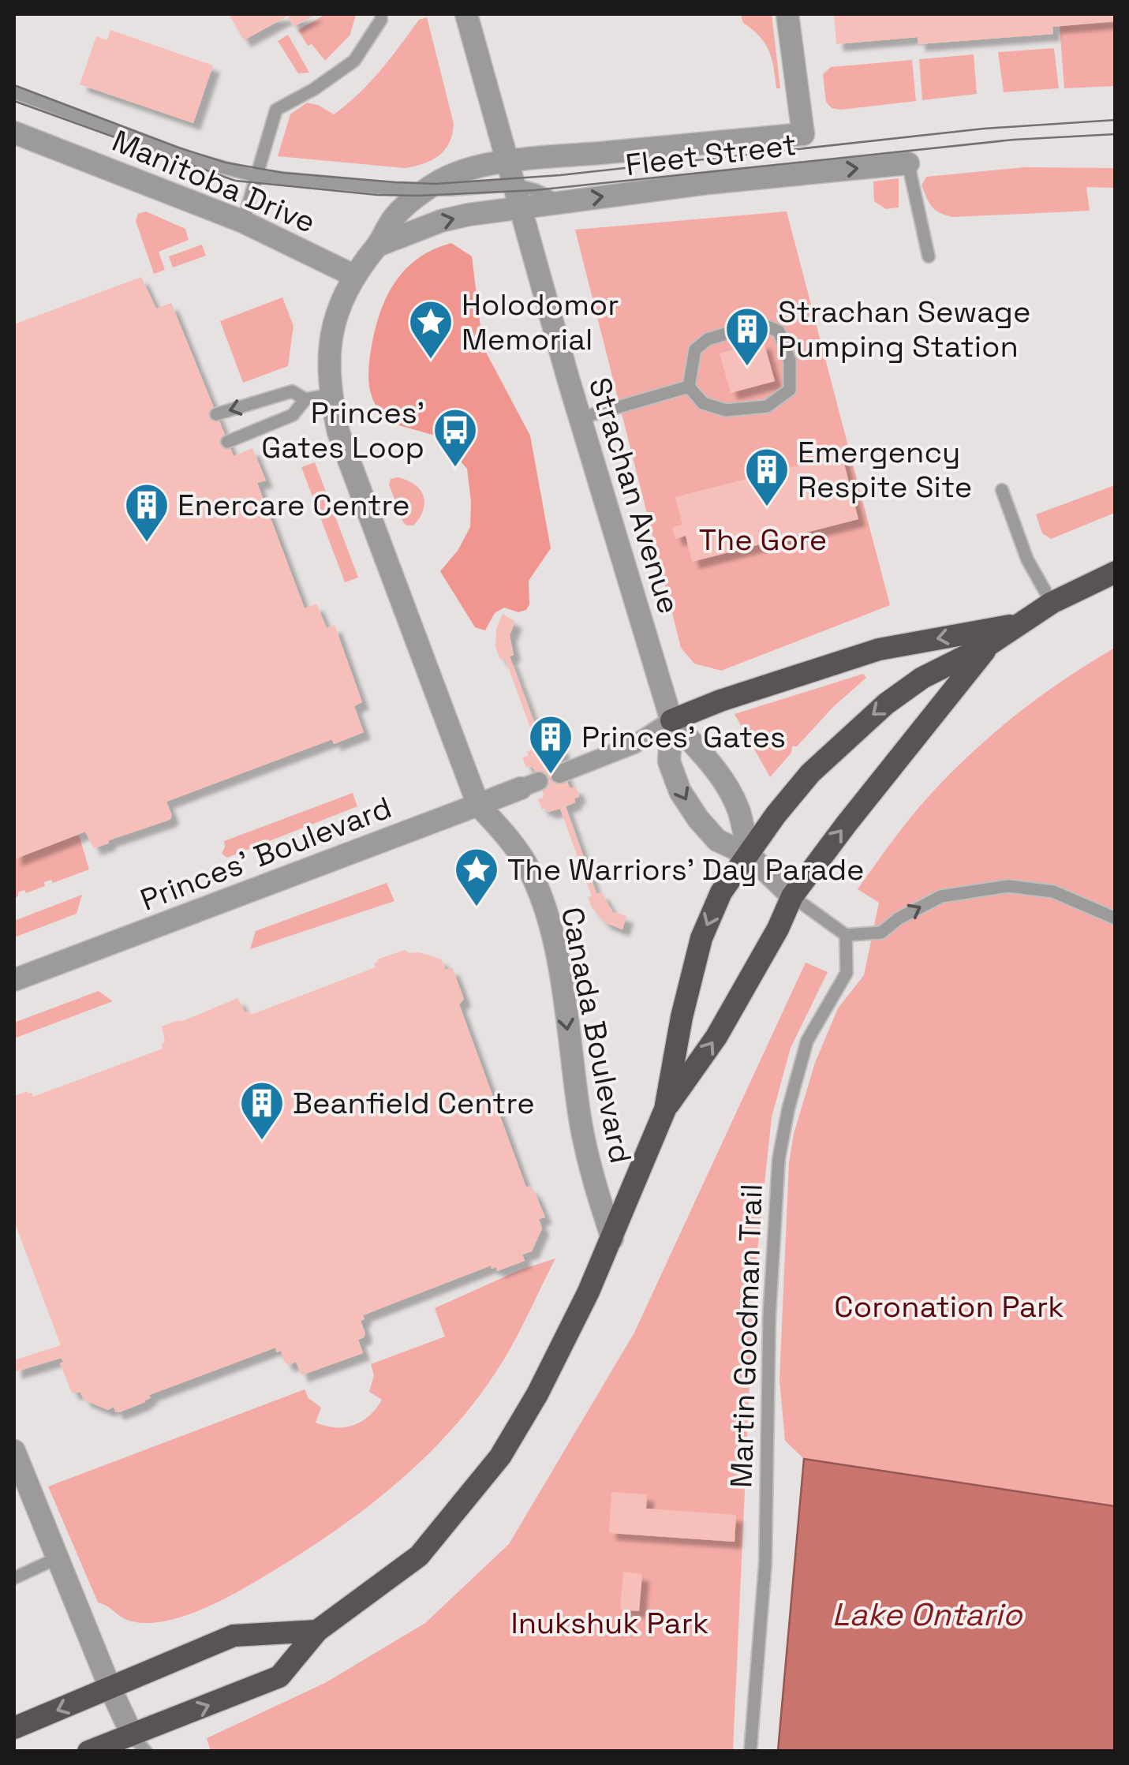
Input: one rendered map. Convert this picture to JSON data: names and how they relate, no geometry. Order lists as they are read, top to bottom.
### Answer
{
  "streets": {
    "street": [
      "Fleet Street",
      "Manitoba Drive",
      "Strachan Avenue",
      "Princes' Boulevard",
      "Canada Boulevard"
    ],
    "lane": ["Martin Goodman Trail"]
  },
  "crossings": [
    ["Fleet Street", "Strachan Avenue"],
    ["Manitoba Drive", "Canada Boulevard"],
    ["Princes' Boulevard", "Canada Boulevard"]
  ],
  "one_way": ["Fleet Street", "Canada Boulevard"],
  "water": ["Lake Ontario"],
  "parks": ["The Gore", "Coronation Park", "Inukshuk Park"],
  "places": {
    "place": ["Holodomor Memorial", "The Warriors' Day Parade"],
    "building": [
      "Strachan Sewage Pumping Station",
      "Emergency Respite Site",
      "Enercare Centre",
      "Princes' Gates",
      "Beanfield Centre"
    ],
    "bus stop": ["Princes' Gates Loop"]
  }
}
